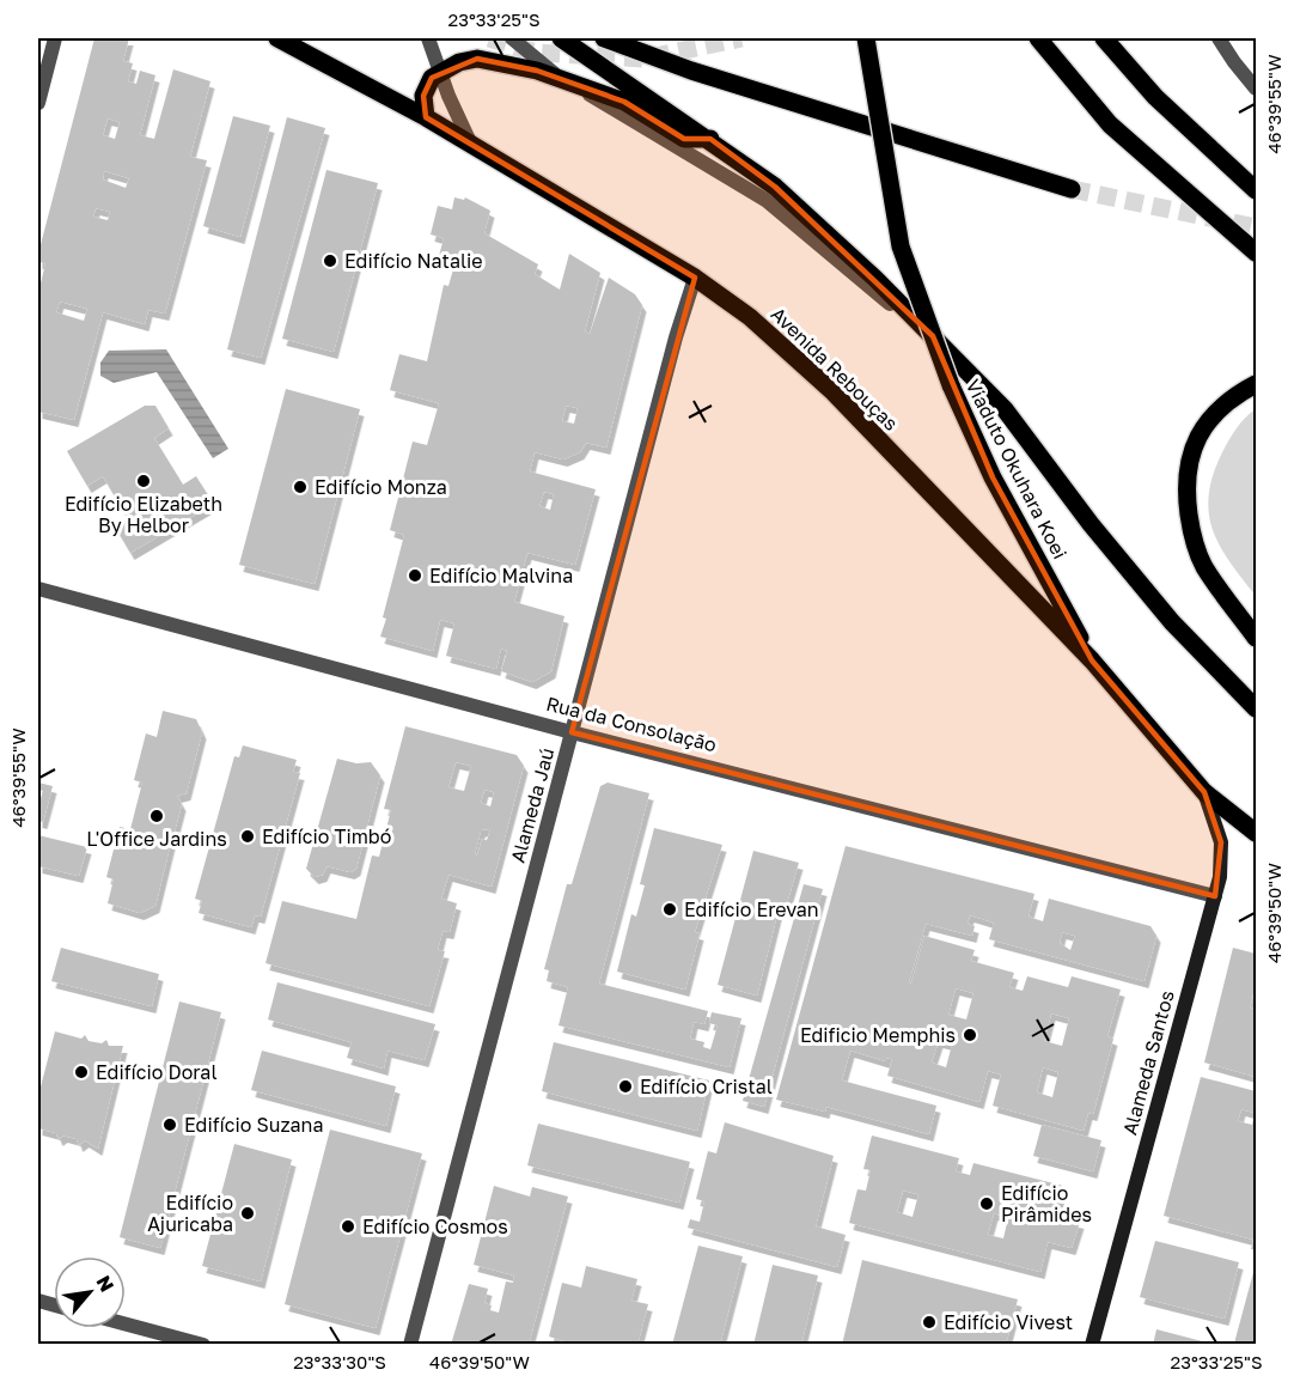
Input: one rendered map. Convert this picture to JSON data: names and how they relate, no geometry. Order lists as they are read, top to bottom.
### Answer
{
  "streets": {
    "main road": ["Avenida Rebouças", "Viaduto Okuhara Koei"],
    "street": ["Rua da Consolação", "Alameda Jaú", "Alameda Santos"]
  },
  "crossings": [
    ["Avenida Rebouças", "Viaduto Okuhara Koei"],
    ["Avenida Rebouças", "Alameda Jaú"],
    ["Avenida Rebouças", "Alameda Santos"],
    ["Rua da Consolação", "Alameda Jaú"],
    ["Rua da Consolação", "Alameda Santos"]
  ],
  "places": [
    "Edifício Natalie",
    "Edifício Elizabeth By Helbor",
    "Edifício Monza",
    "Edifício Malvina",
    "L'Office Jardins",
    "Edifício Timbó",
    "Edifício Erevan",
    "Edificio Memphis",
    "Edifício Doral",
    "Edifício Cristal",
    "Edifício Suzana",
    "Edifício Pirâmides",
    "Edifício Ajuricaba",
    "Edifício Cosmos",
    "Edifício Vivest"
  ],
  "north": "top right",
  "coordinates": [
    "23°33'25\"S",
    "46°39'55\"W",
    "46°39'50\"W",
    "23°33'30\"S"
  ]
}
